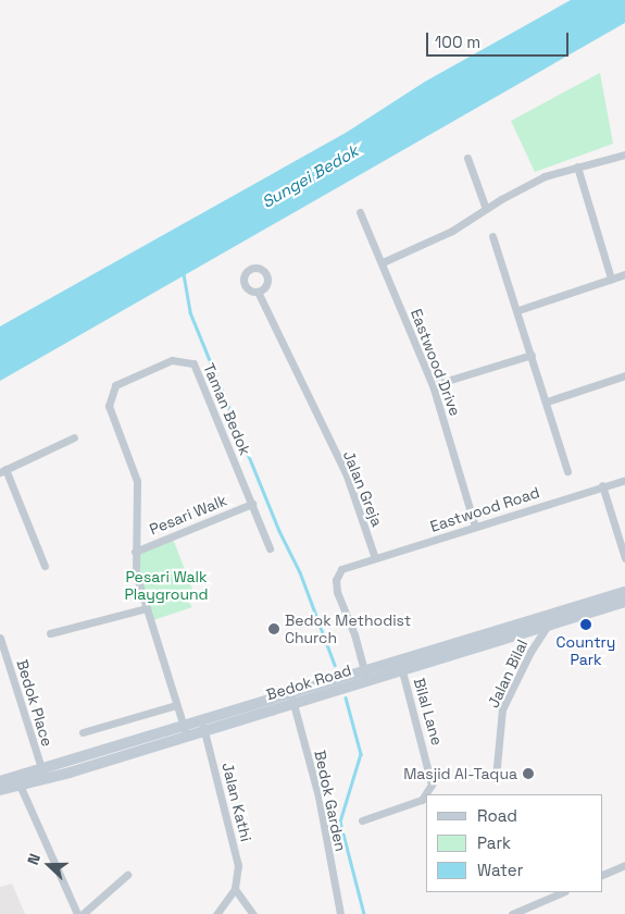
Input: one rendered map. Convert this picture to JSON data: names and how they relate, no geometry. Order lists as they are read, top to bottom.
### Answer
{
  "streets": {
    "main road": ["Bedok Road"],
    "street": [
      "Eastwood Drive",
      "Taman Bedok",
      "Jalan Greja",
      "Eastwood Road",
      "Pesari Walk",
      "Jalan Bilal",
      "Bedok Place",
      "Bilal Lane",
      "Bedok Garden",
      "Jalan Kathi"
    ]
  },
  "crossings": [
    ["Eastwood Drive", "Eastwood Road"],
    ["Taman Bedok", "Pesari Walk"],
    ["Taman Bedok", "Bedok Road"],
    ["Jalan Greja", "Eastwood Road"],
    ["Jalan Bilal", "Bedok Road"],
    ["Bedok Road", "Bedok Place"],
    ["Bedok Road", "Bilal Lane"],
    ["Bedok Road", "Bedok Garden"],
    ["Bedok Road", "Jalan Kathi"]
  ],
  "water": ["Sungei Bedok"],
  "parks": ["Pesari Walk Playground"],
  "places": ["Country Park", "Bedok Methodist Church", "Masjid Al-Taqua"],
  "legend": ["Road", "Park", "Water"],
  "scale_bar": "100 m",
  "north": "left"
}
